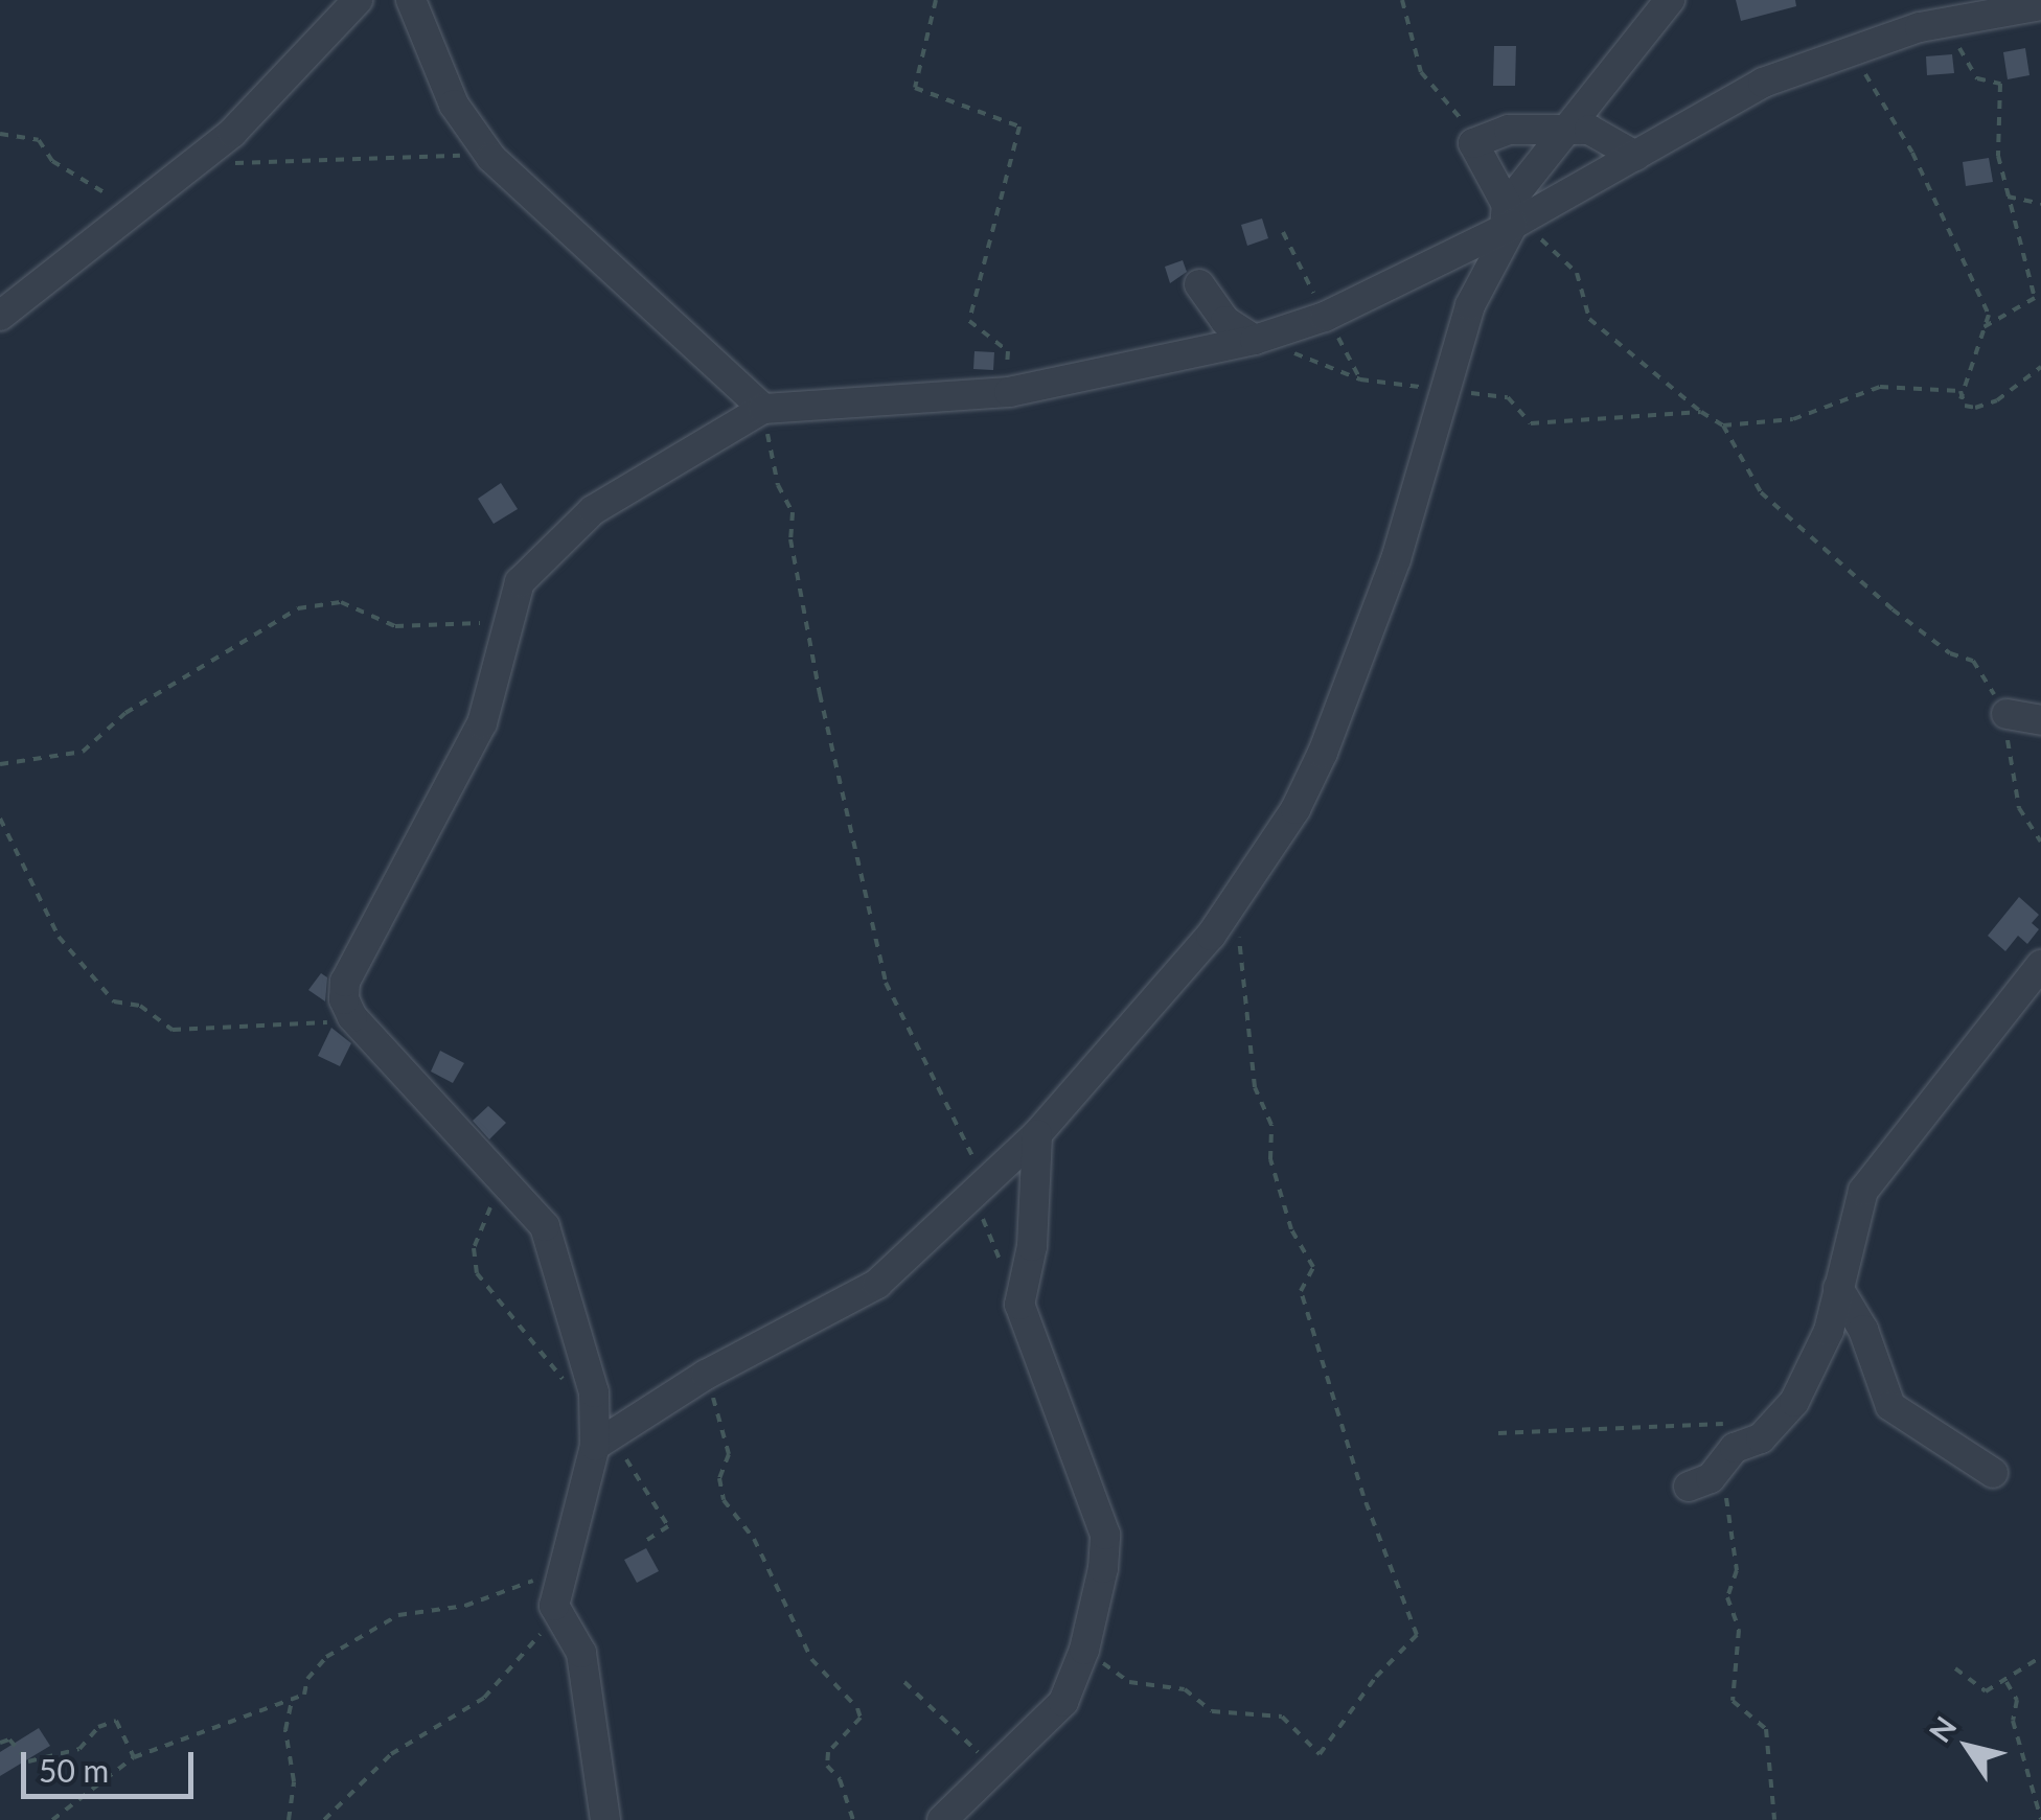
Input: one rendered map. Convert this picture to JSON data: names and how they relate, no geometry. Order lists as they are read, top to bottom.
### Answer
{
  "scale_bar": "50 m",
  "north": "top left"
}
